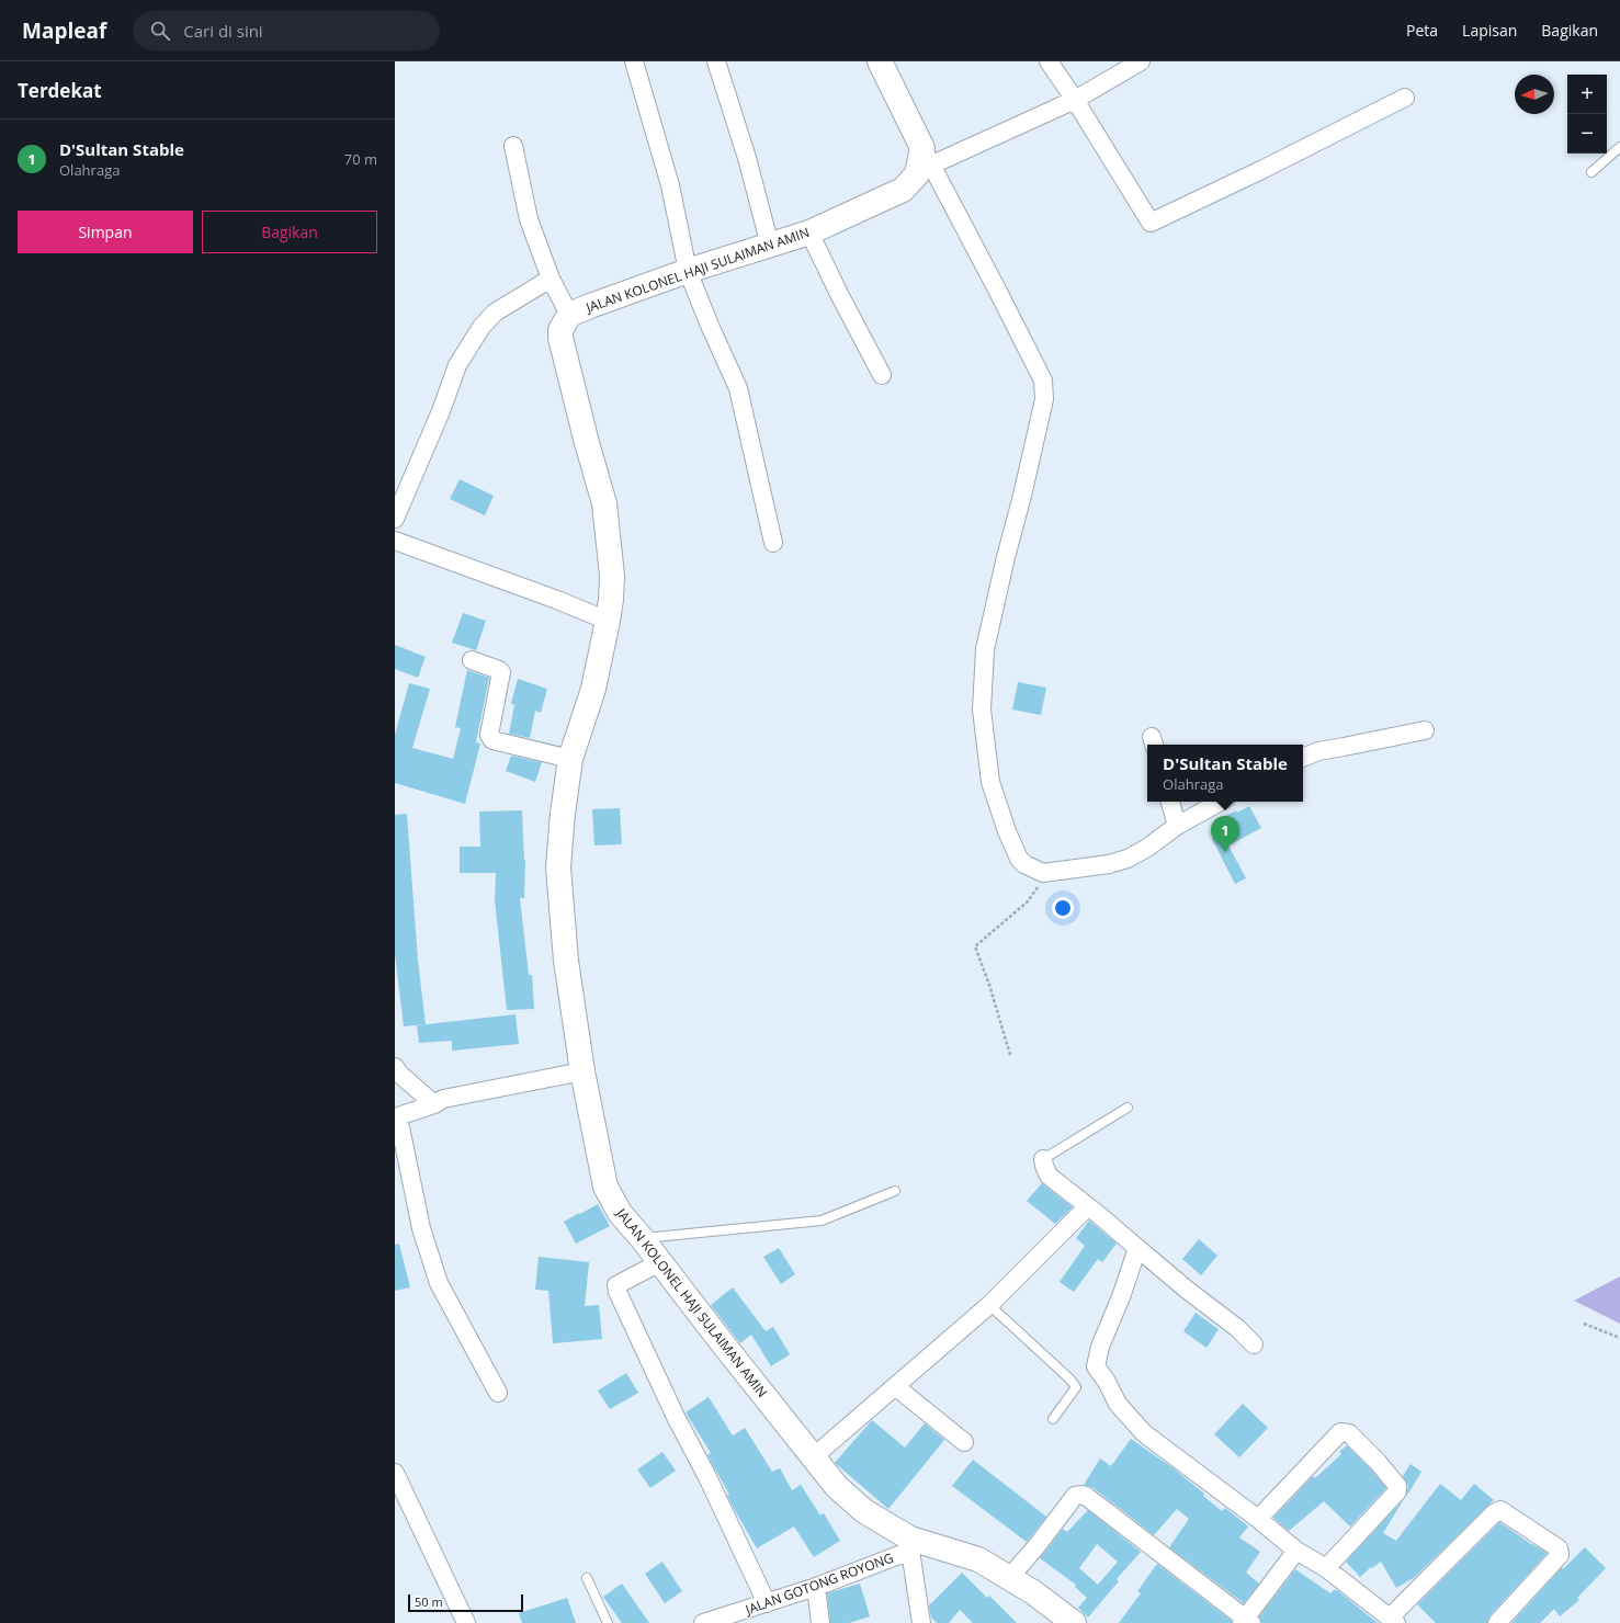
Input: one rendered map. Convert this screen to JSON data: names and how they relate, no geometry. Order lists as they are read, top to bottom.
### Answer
{
  "streets": {
    "street": ["JALAN KOLONEL HAJI SULAIMAN AMIN", "JALAN GOTONG ROYONG"]
  },
  "crossings": [
    ["JALAN KOLONEL HAJI SULAIMAN AMIN", "JALAN GOTONG ROYONG"]
  ],
  "scale_bar": "50 m",
  "north": "left",
  "page": {
    "header": "Mapleaf",
    "search": "Cari di sini",
    "nav": ["Peta", "Lapisan", "Bagikan"],
    "heading": "Terdekat",
    "map_buttons": ["+", "−"],
    "list": [
      {
        "mark": "1",
        "name": "D'Sultan Stable",
        "note": "Olahraga",
        "value": "70 m"
      }
    ],
    "buttons": ["Simpan", "Bagikan"],
    "popup": ["D'Sultan Stable", "Olahraga"],
    "pins": "1",
    "scale": "50 m"
  }
}
